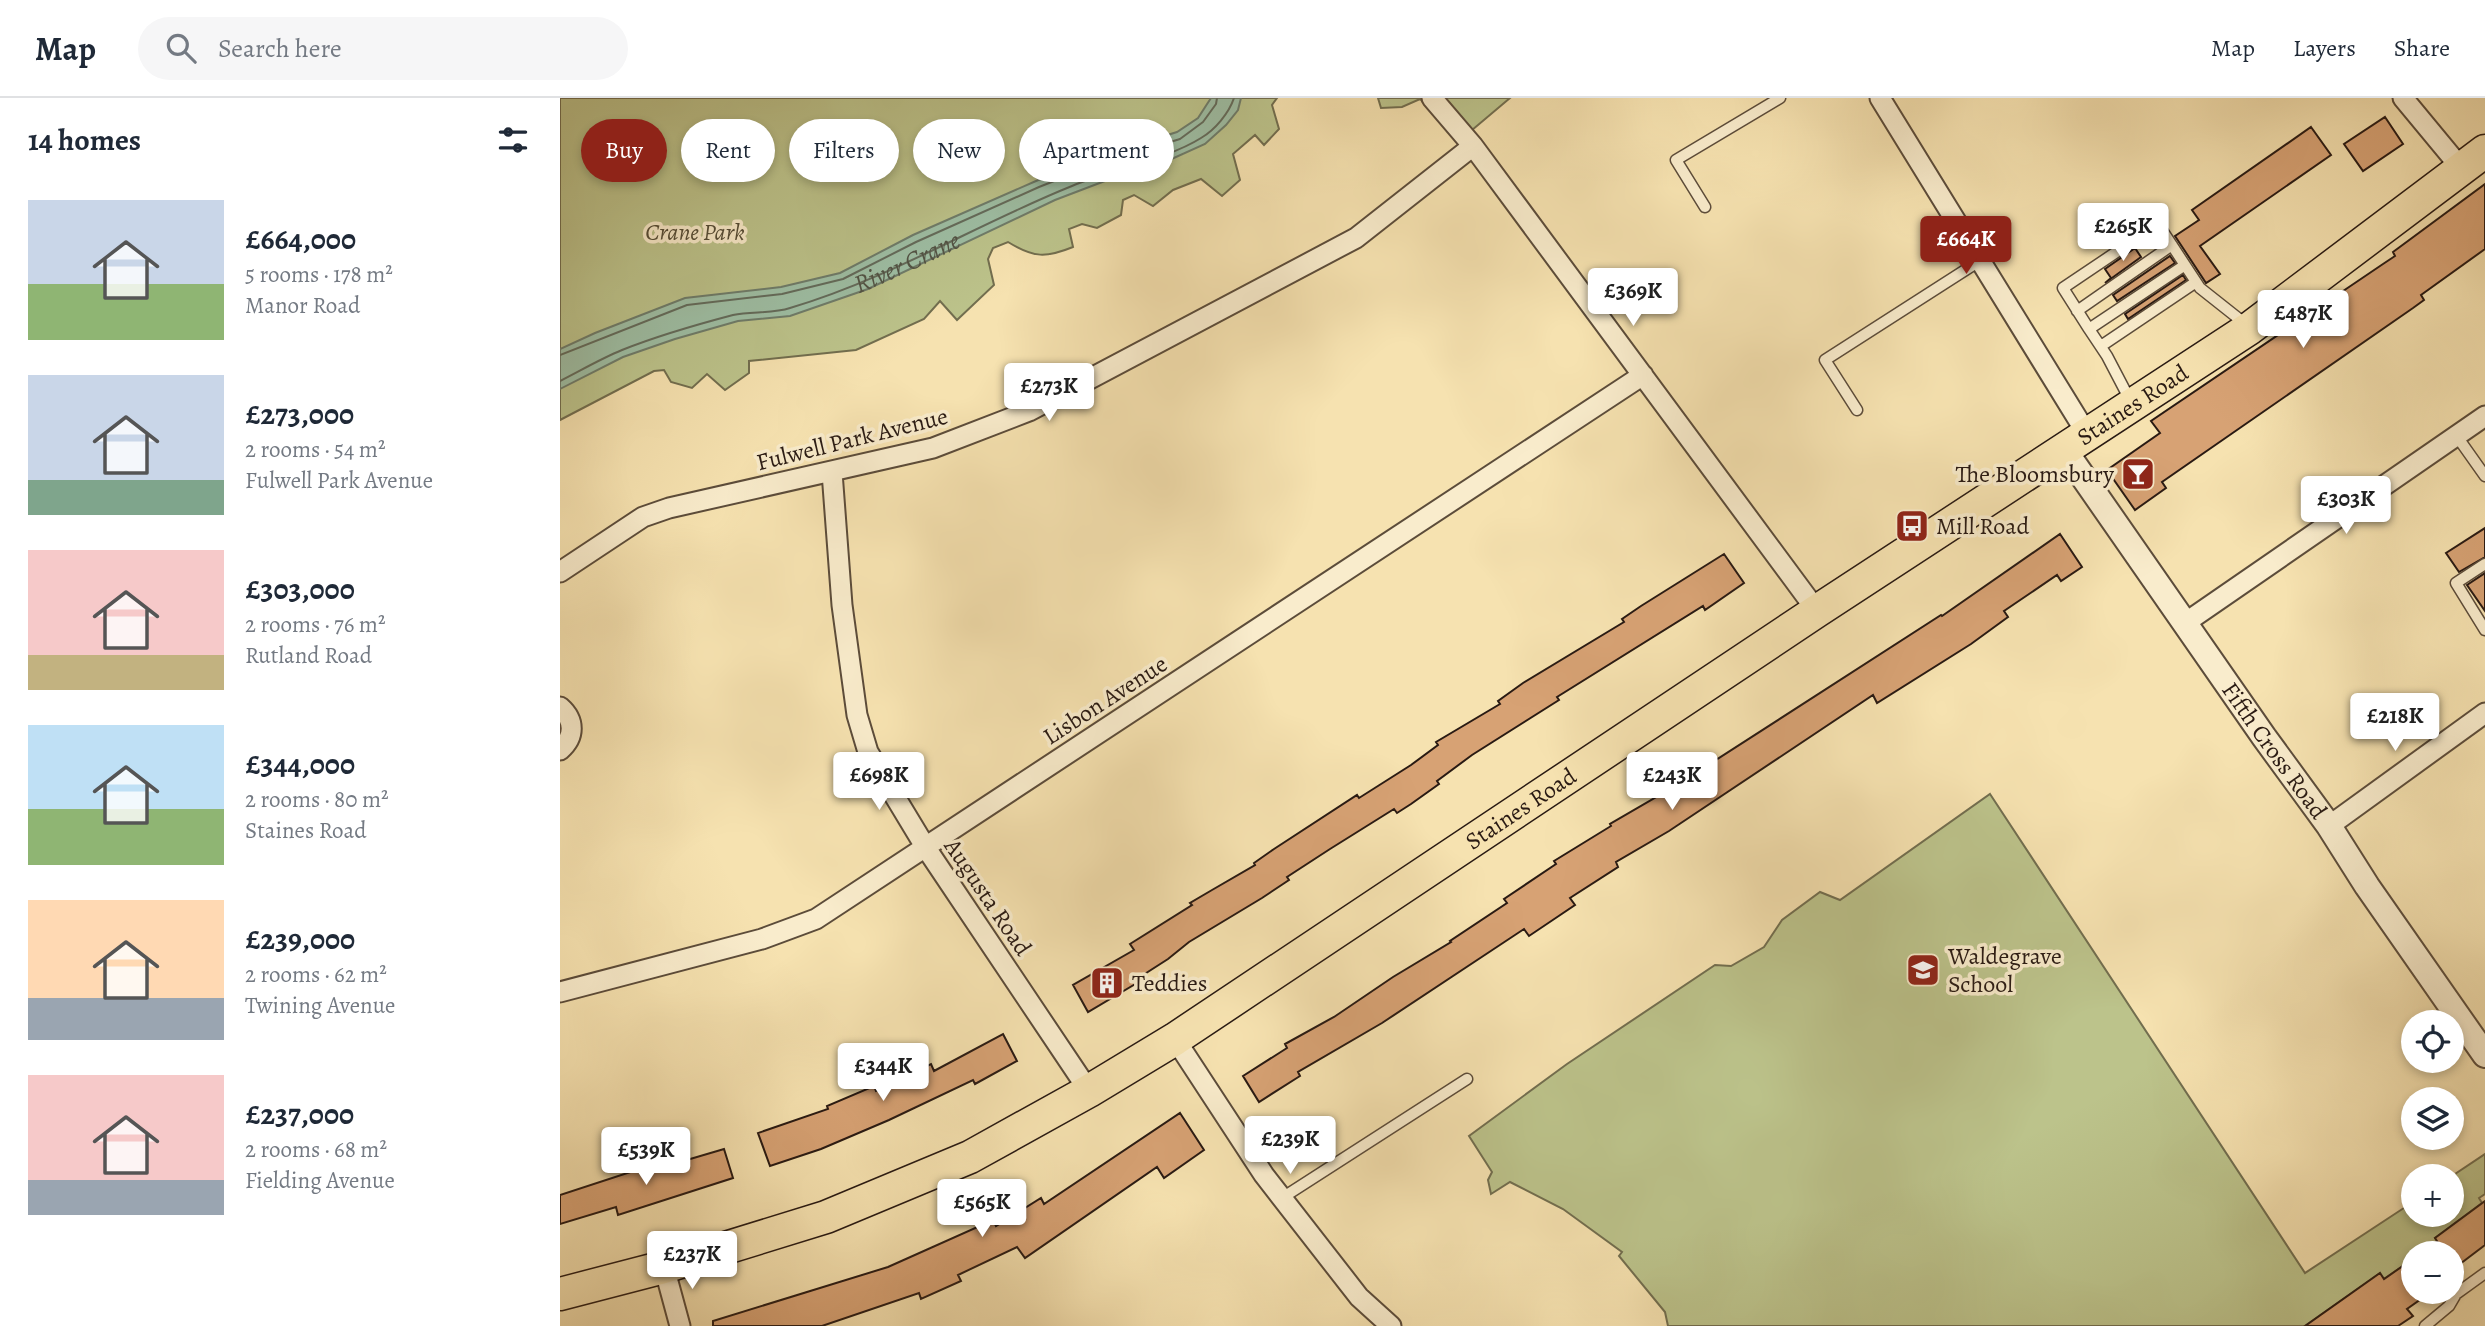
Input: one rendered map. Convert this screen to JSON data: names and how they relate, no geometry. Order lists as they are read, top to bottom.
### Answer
{
  "streets": {
    "main road": ["Staines Road"],
    "street": [
      "Fulwell Park Avenue",
      "Lisbon Avenue",
      "Fifth Cross Road",
      "Augusta Road"
    ]
  },
  "crossings": [
    ["Staines Road", "Fifth Cross Road"],
    ["Staines Road", "Augusta Road"],
    ["Fulwell Park Avenue", "Augusta Road"],
    ["Lisbon Avenue", "Augusta Road"]
  ],
  "water": ["River Crane"],
  "parks": ["Crane Park"],
  "places": {
    "bar": ["The Bloomsbury"],
    "bus stop": ["Mill Road"],
    "school or university": ["Waldegrave School"],
    "building": ["Teddies"]
  },
  "page": {
    "header": "Map",
    "search": "Search here",
    "nav": ["Map", "Layers", "Share"],
    "heading": "14 homes",
    "chip": [
      "Buy",
      "Rent",
      "Filters",
      "New",
      "Apartment"
    ],
    "list": [
      {
        "name": "£664,000",
        "note": "5 rooms · 178 m² · Manor Road"
      },
      {
        "name": "£273,000",
        "note": "2 rooms · 54 m² · Fulwell Park Avenue"
      },
      {
        "name": "£303,000",
        "note": "2 rooms · 76 m² · Rutland Road"
      },
      {
        "name": "£344,000",
        "note": "2 rooms · 80 m² · Staines Road"
      },
      {
        "name": "£239,000",
        "note": "2 rooms · 62 m² · Twining Avenue"
      },
      {
        "name": "£237,000",
        "note": "2 rooms · 68 m² · Fielding Avenue"
      }
    ],
    "price": [
      "£265K",
      "£664K",
      "£369K",
      "£487K",
      "£273K",
      "£303K",
      "£218K",
      "£698K",
      "£243K",
      "£344K",
      "£239K",
      "£539K",
      "£565K",
      "£237K"
    ],
    "map_buttons": ["+", "−"]
  }
}
